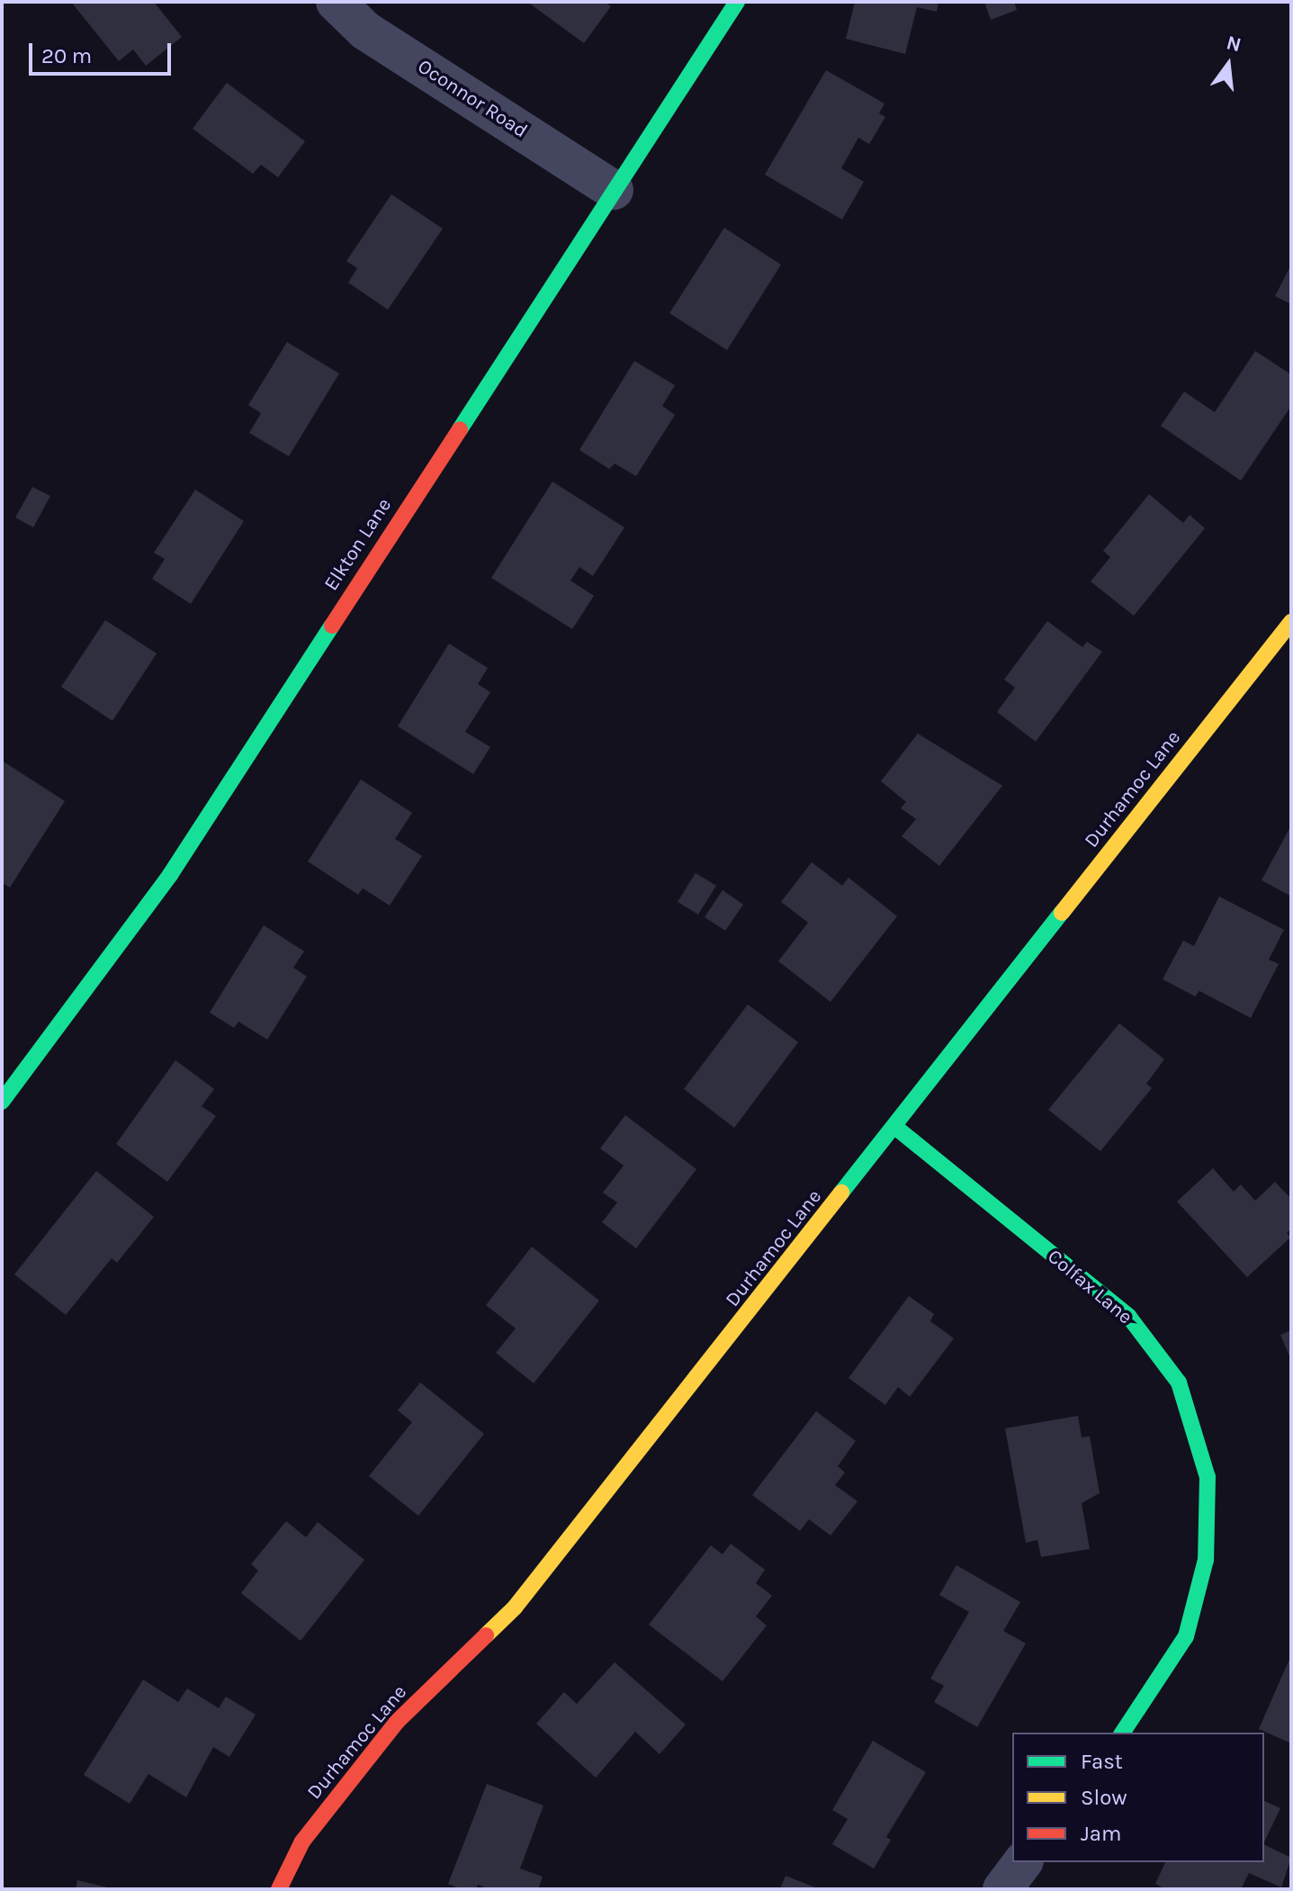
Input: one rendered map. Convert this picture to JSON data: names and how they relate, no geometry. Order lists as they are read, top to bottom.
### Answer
{
  "streets": {
    "street": [
      "Oconnor Road",
      "Elkton Lane",
      "Durhamoc Lane",
      "Colfax Lane"
    ]
  },
  "crossings": [
    ["Oconnor Road", "Elkton Lane"],
    ["Durhamoc Lane", "Colfax Lane"]
  ],
  "legend": ["Fast", "Slow", "Jam"],
  "scale_bar": "20 m",
  "north": "top"
}
